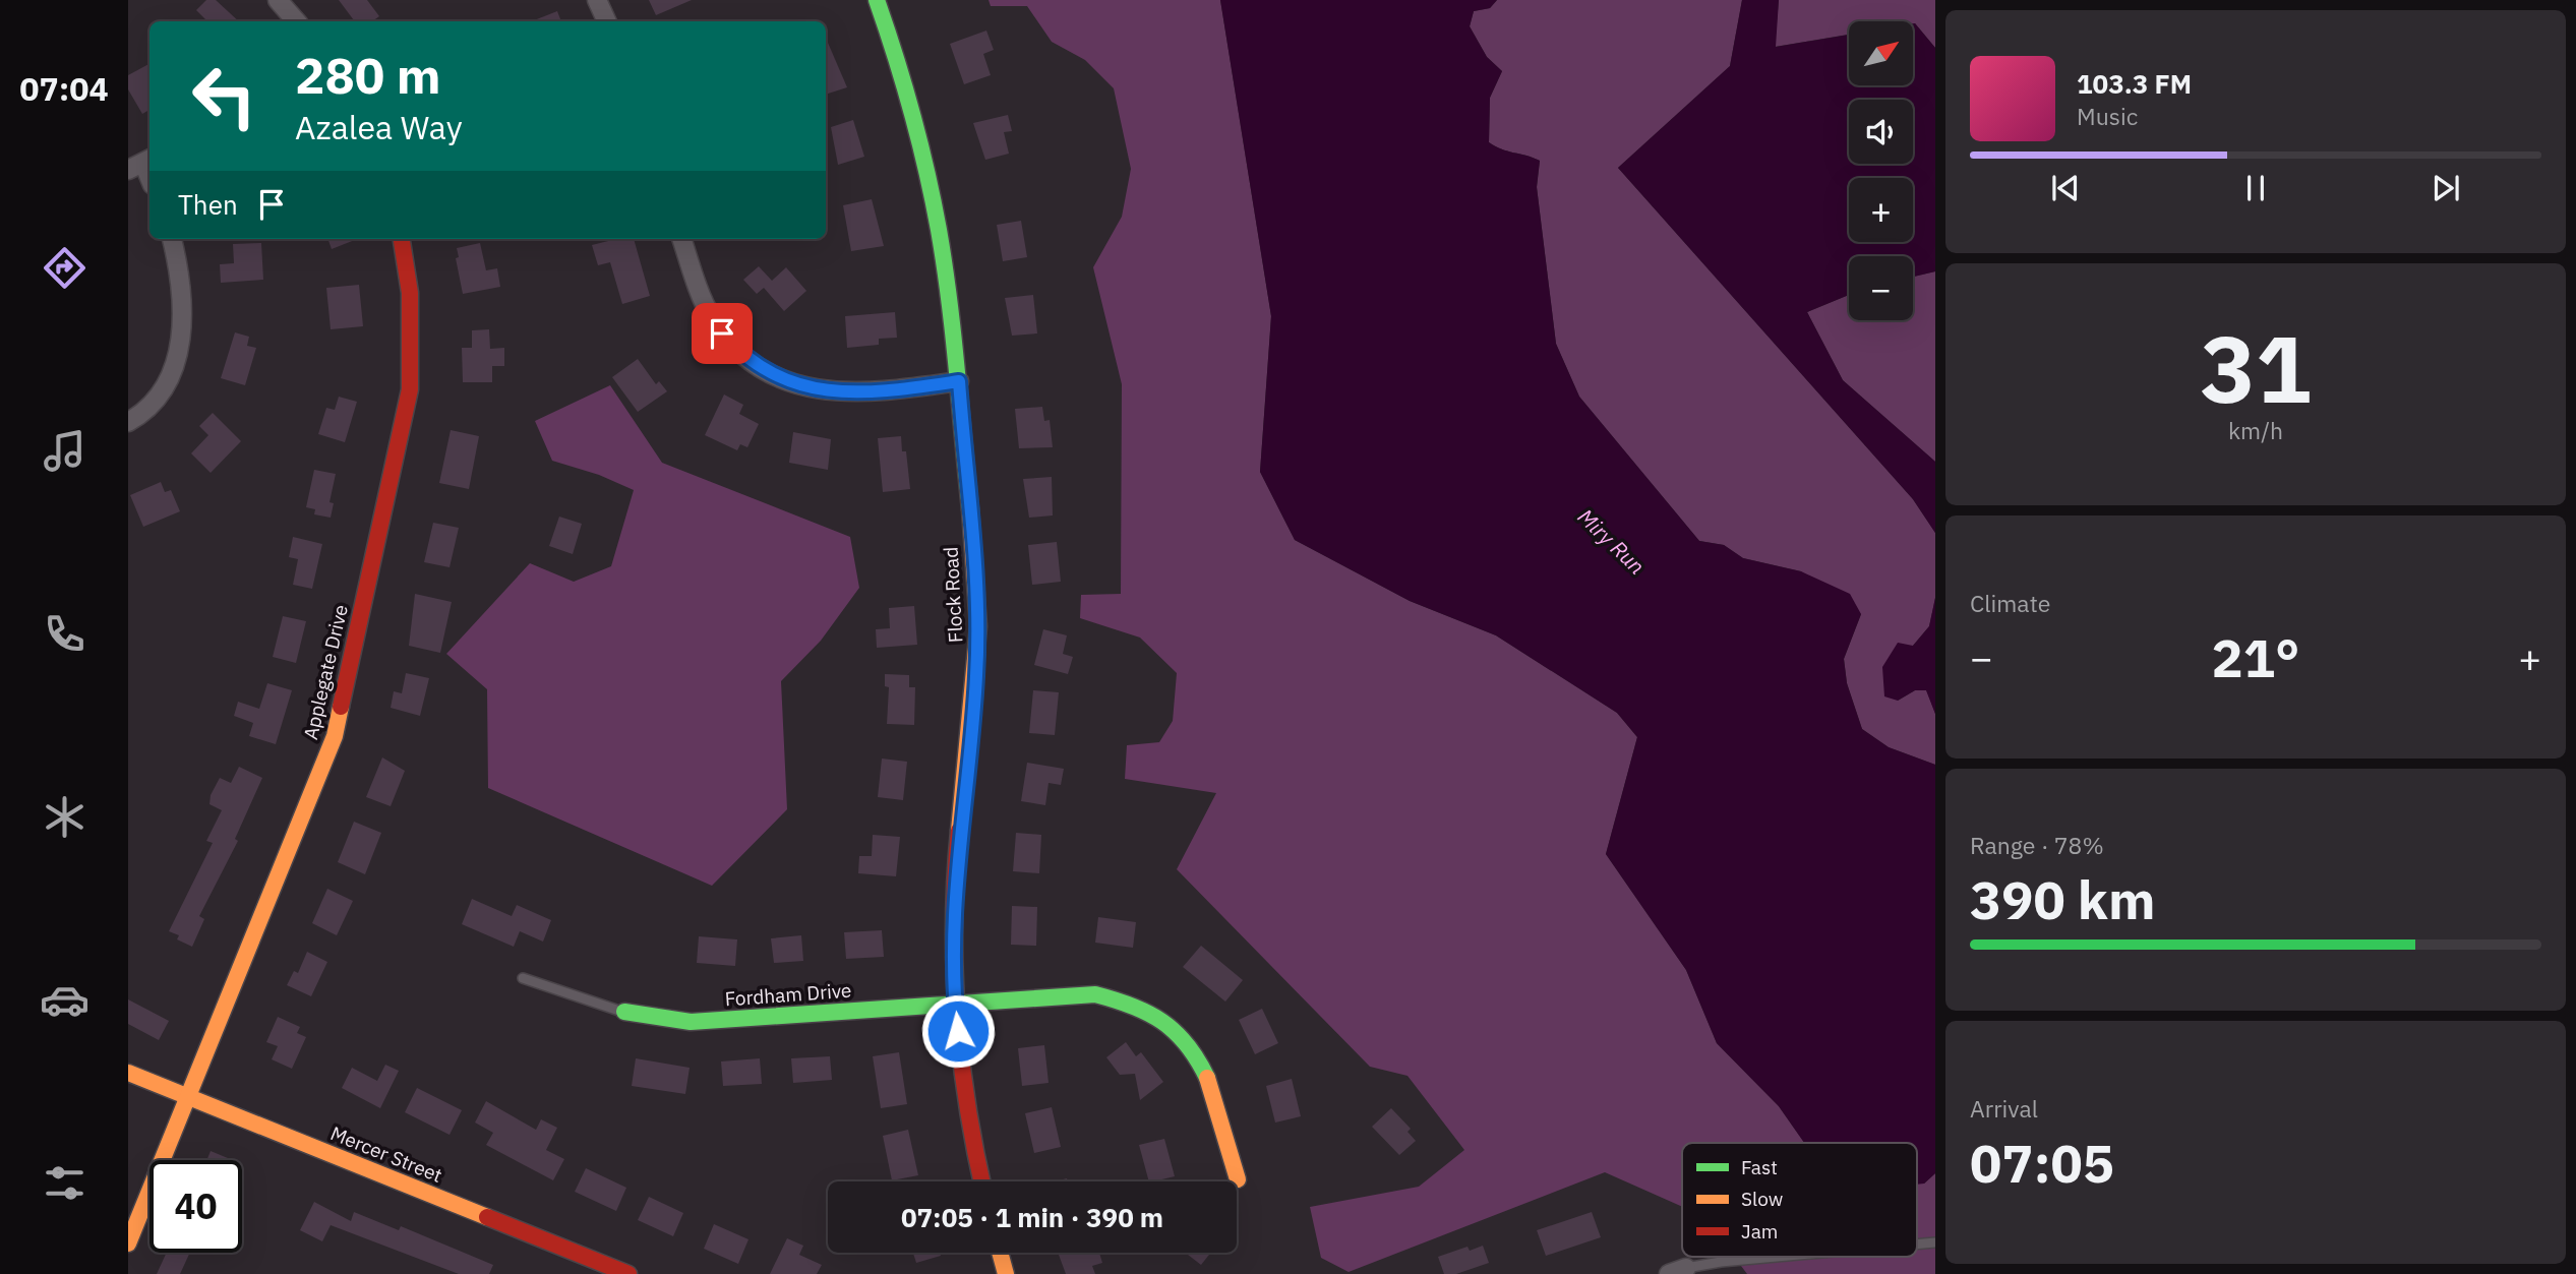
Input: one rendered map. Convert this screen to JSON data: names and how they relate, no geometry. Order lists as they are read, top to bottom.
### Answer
{
  "streets": {
    "street": [
      "Flock Road",
      "Applegate Drive",
      "Fordham Drive",
      "Mercer Street"
    ]
  },
  "crossings": [
    ["Flock Road", "Fordham Drive"],
    ["Applegate Drive", "Mercer Street"]
  ],
  "water": ["Miry Run"],
  "legend": ["Fast", "Slow", "Jam"],
  "north": "top right",
  "page": {
    "tabs": "07:04",
    "map_buttons": ["+", "−"],
    "turn": ["280 m", "Azalea Way"],
    "song": ["103.3 FM", "Music"],
    "then": "Then",
    "tile": [
      ["31", "km/h"],
      "Climate",
      ["Range · 78%", "390 km"],
      ["Arrival", "07:05"]
    ],
    "heat": ["−", "21°", "+"],
    "limit": "40",
    "trip": "07:05 · 1 min · 390 m"
  }
}
